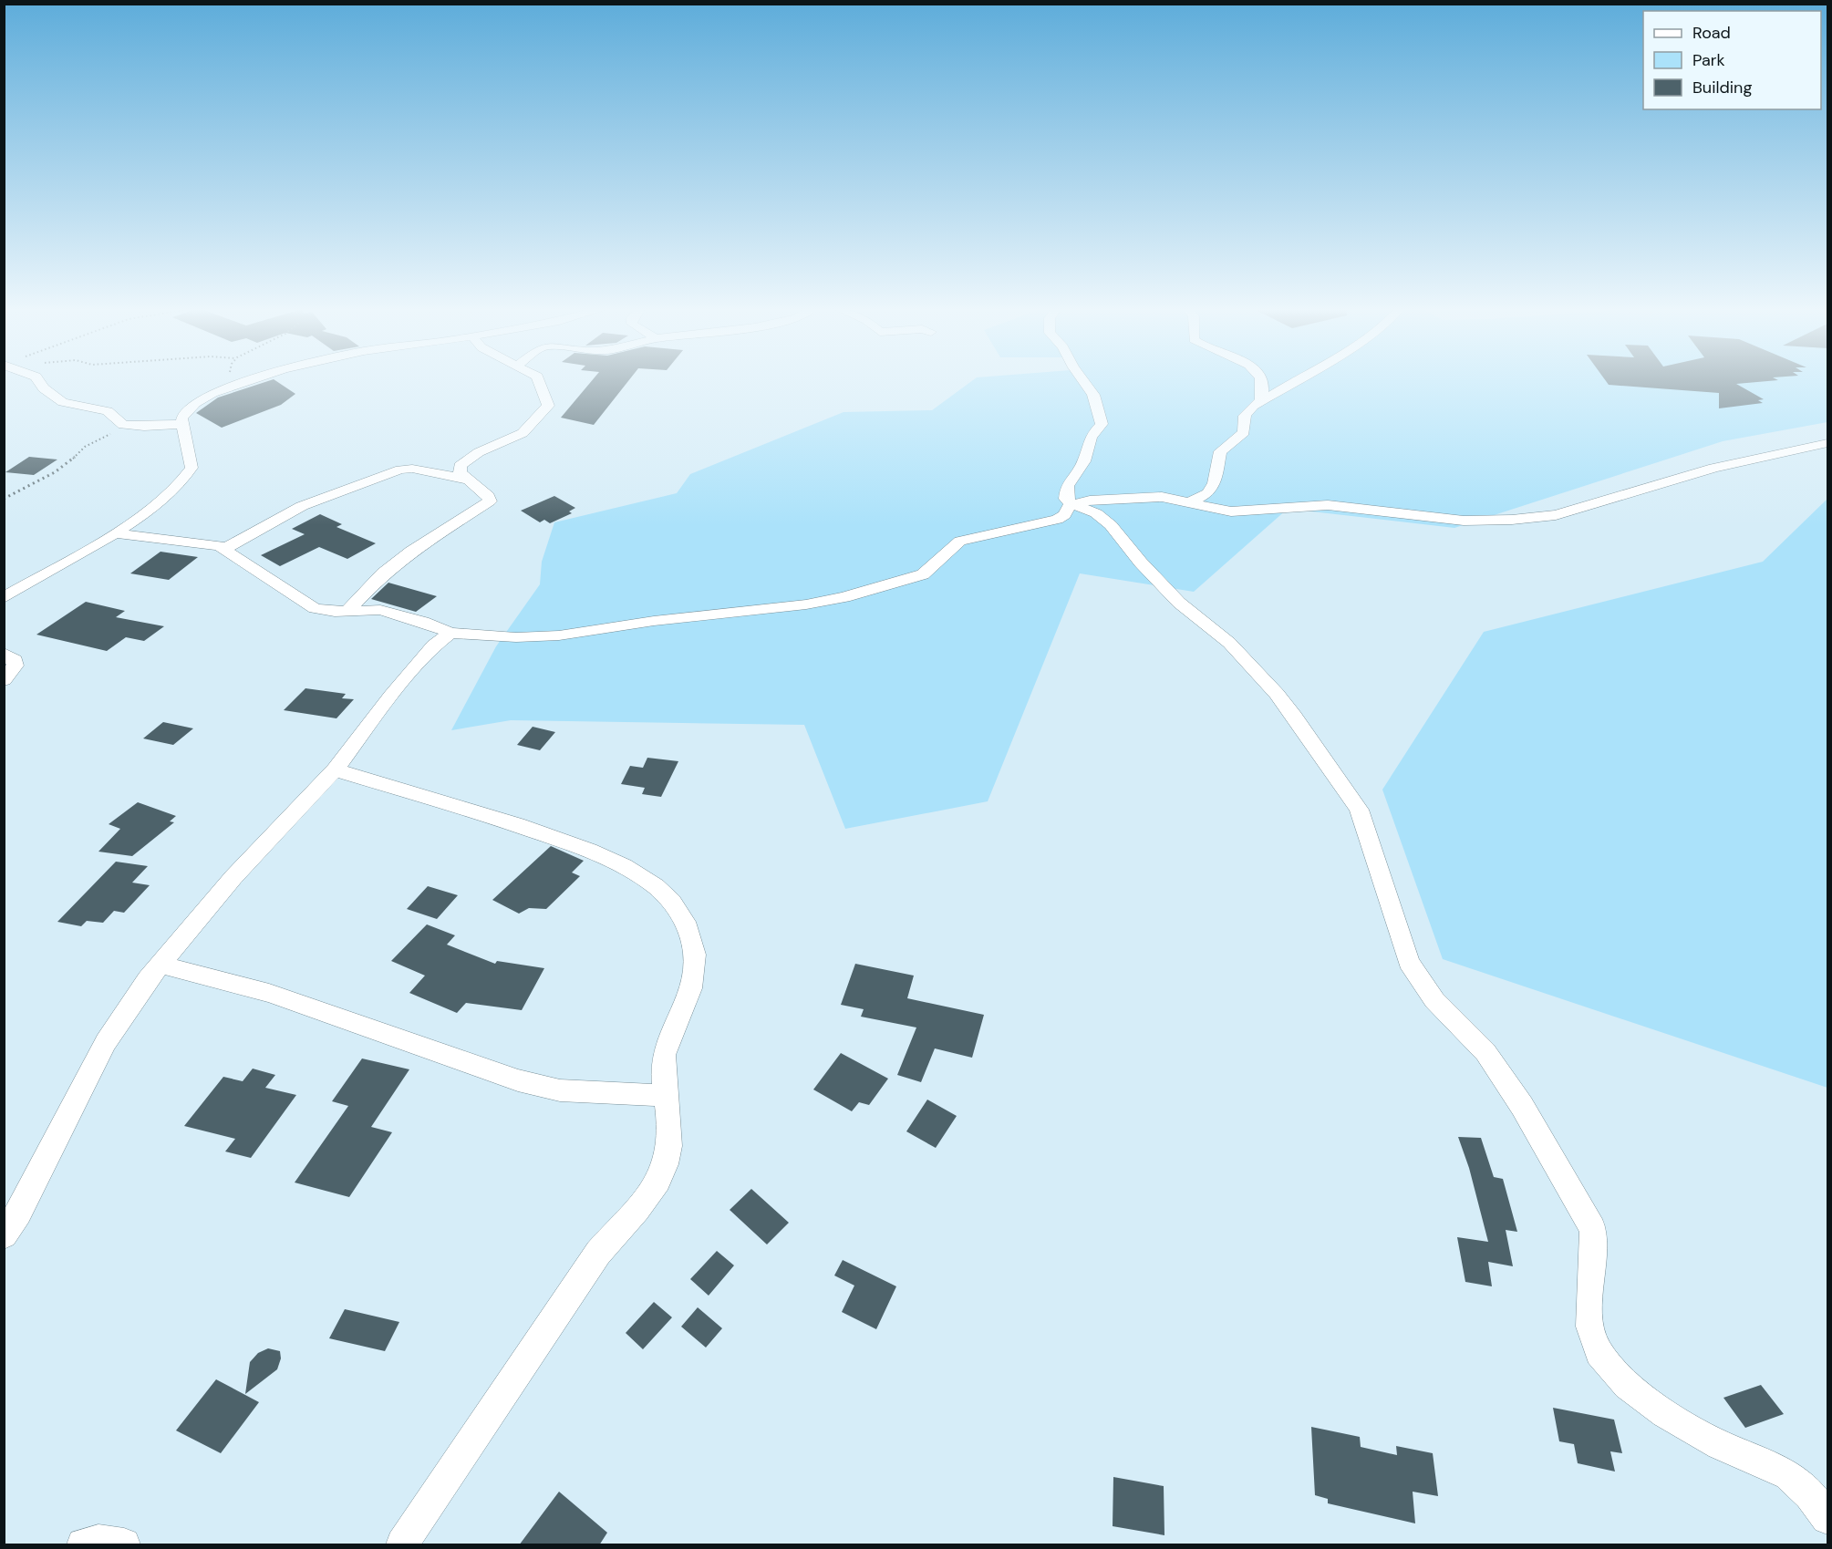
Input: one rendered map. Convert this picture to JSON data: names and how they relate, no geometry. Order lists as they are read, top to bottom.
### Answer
{
  "legend": ["Road", "Park", "Building"]
}
